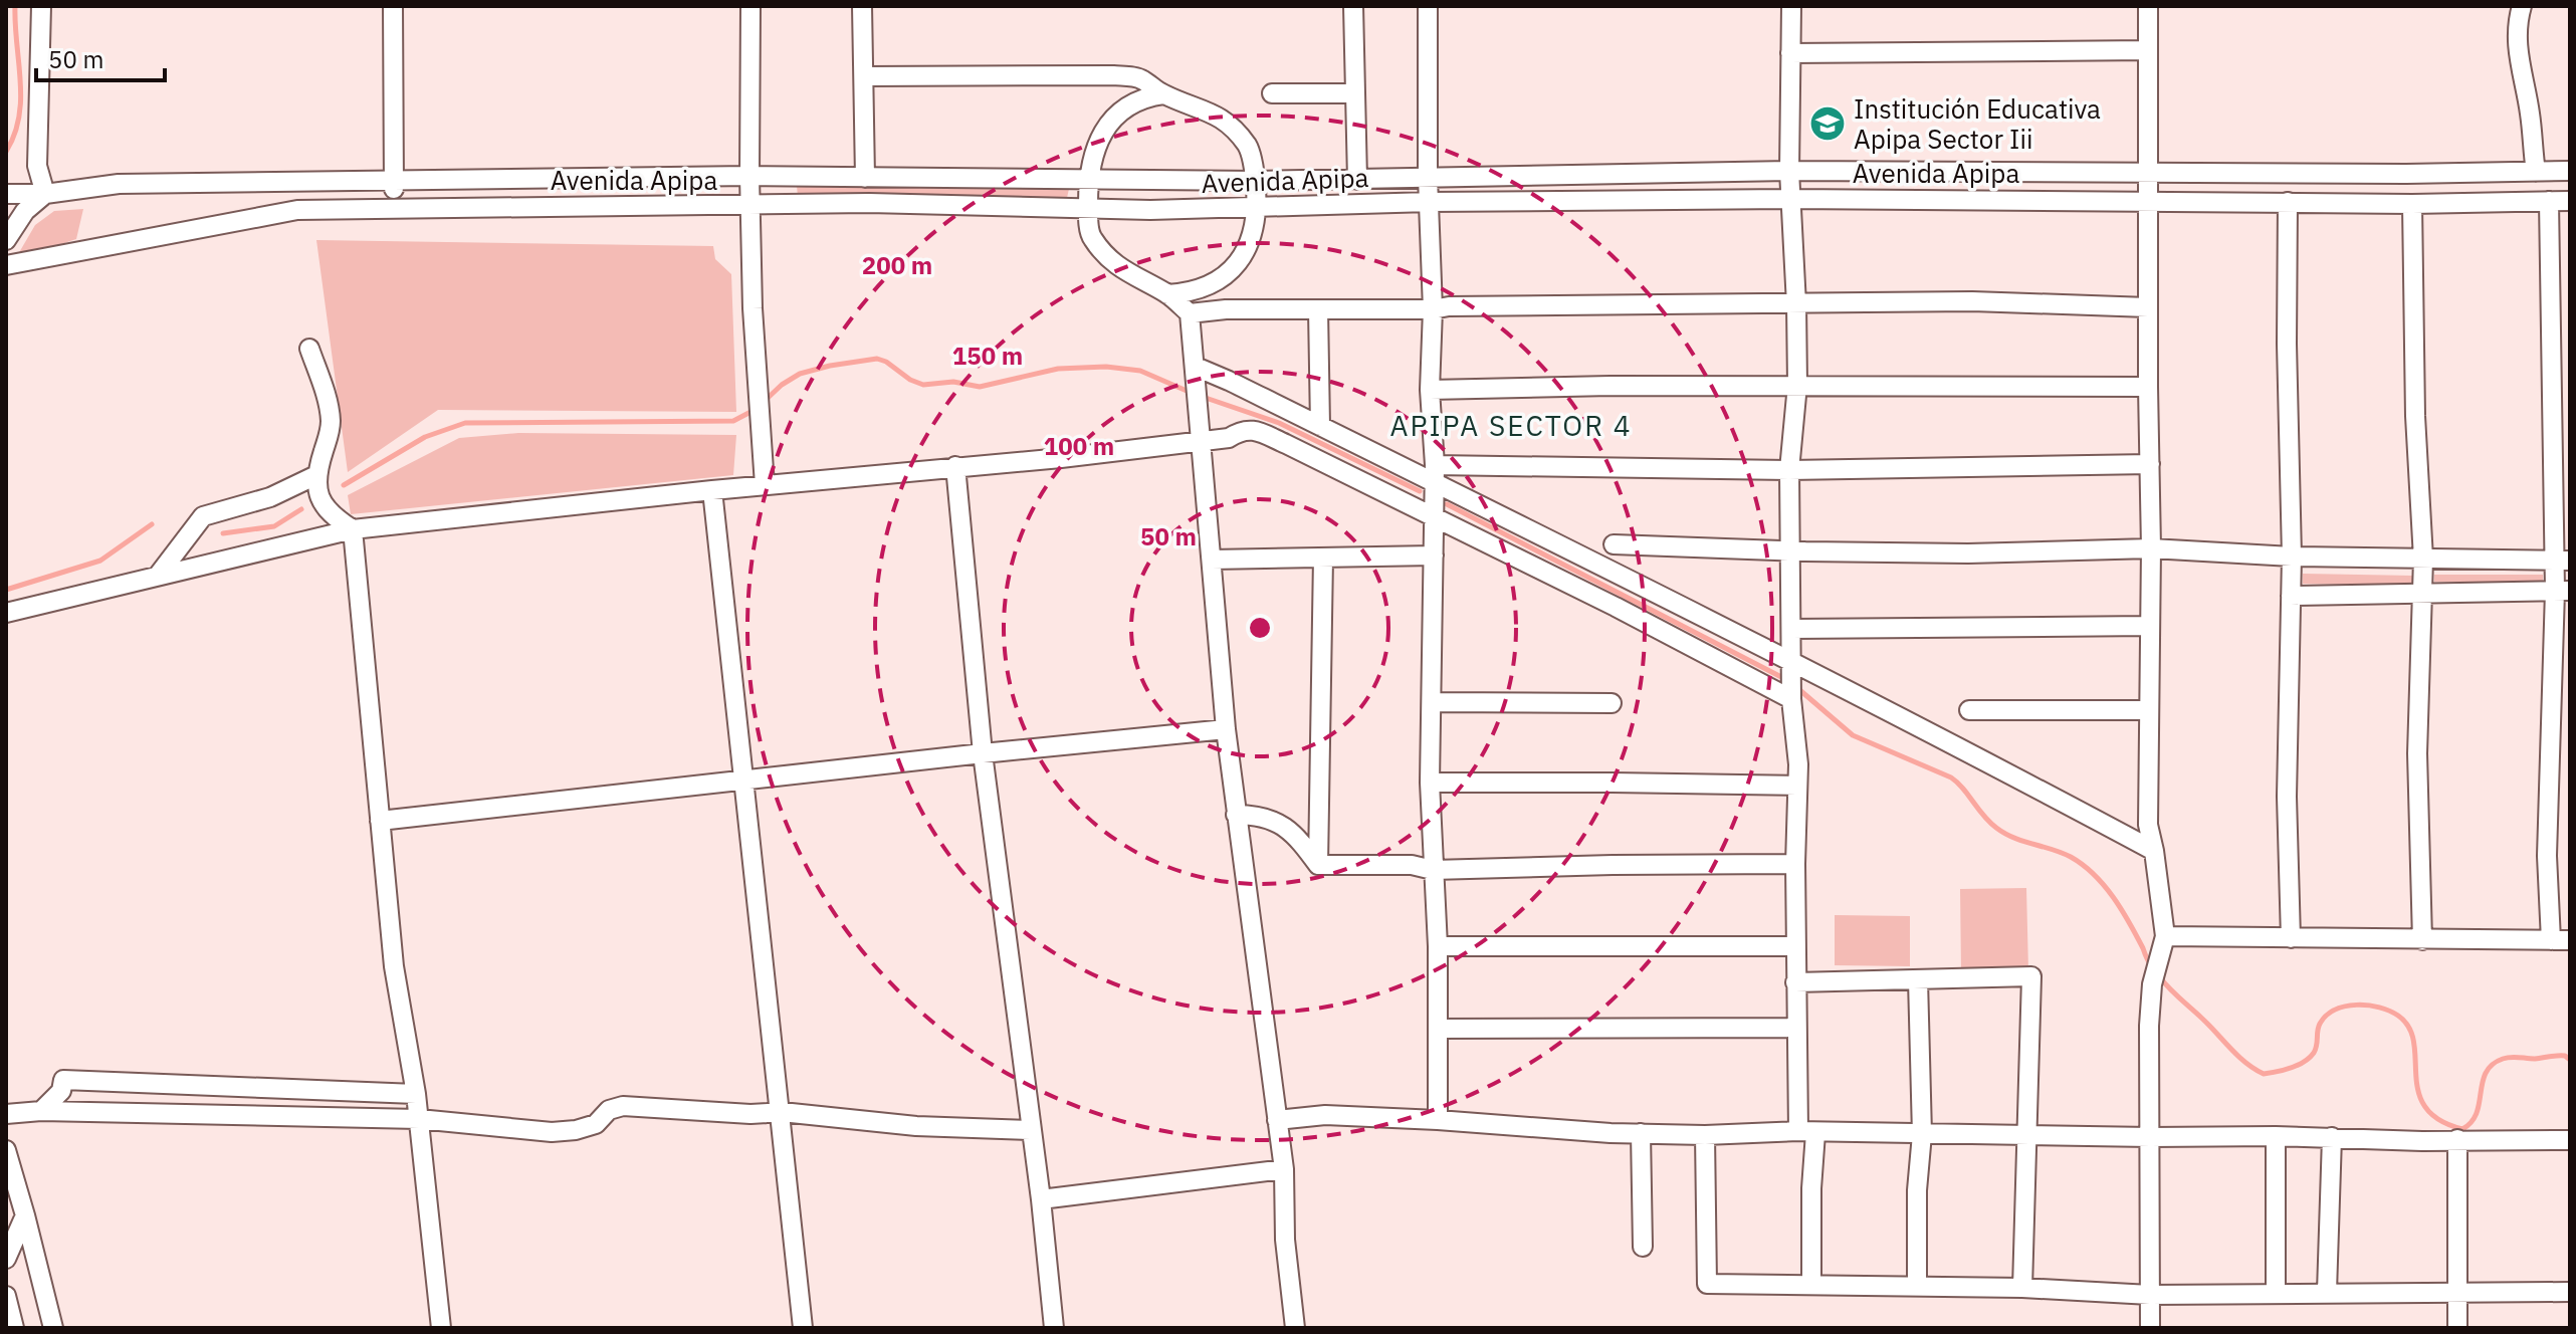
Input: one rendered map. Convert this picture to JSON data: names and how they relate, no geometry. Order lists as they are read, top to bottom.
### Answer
{
  "streets": {
    "street": ["Avenida Apipa"]
  },
  "districts": ["APIPA SECTOR 4"],
  "places": {
    "school or university": ["Institución Educativa Apipa Sector Iii"]
  },
  "scale_bar": "50 m",
  "rings": [
    "200 m",
    "150 m",
    "100 m",
    "50 m"
  ]
}
